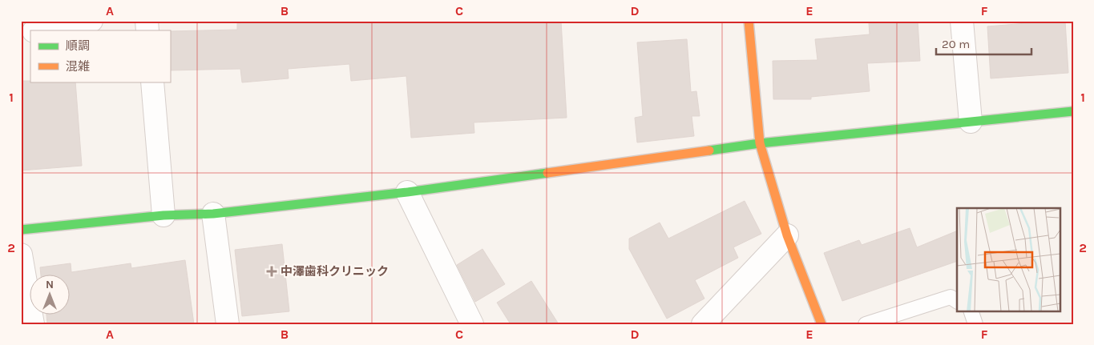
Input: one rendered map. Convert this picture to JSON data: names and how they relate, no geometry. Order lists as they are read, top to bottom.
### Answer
{
  "places": {
    "health": ["中澤歯科クリニック"]
  },
  "legend": ["順調", "混雑"],
  "scale_bar": "20 m",
  "north": "top",
  "grid": {
    "columns": [
      "A",
      "B",
      "C",
      "D",
      "E",
      "F"
    ],
    "rows": ["1", "2"]
  }
}
